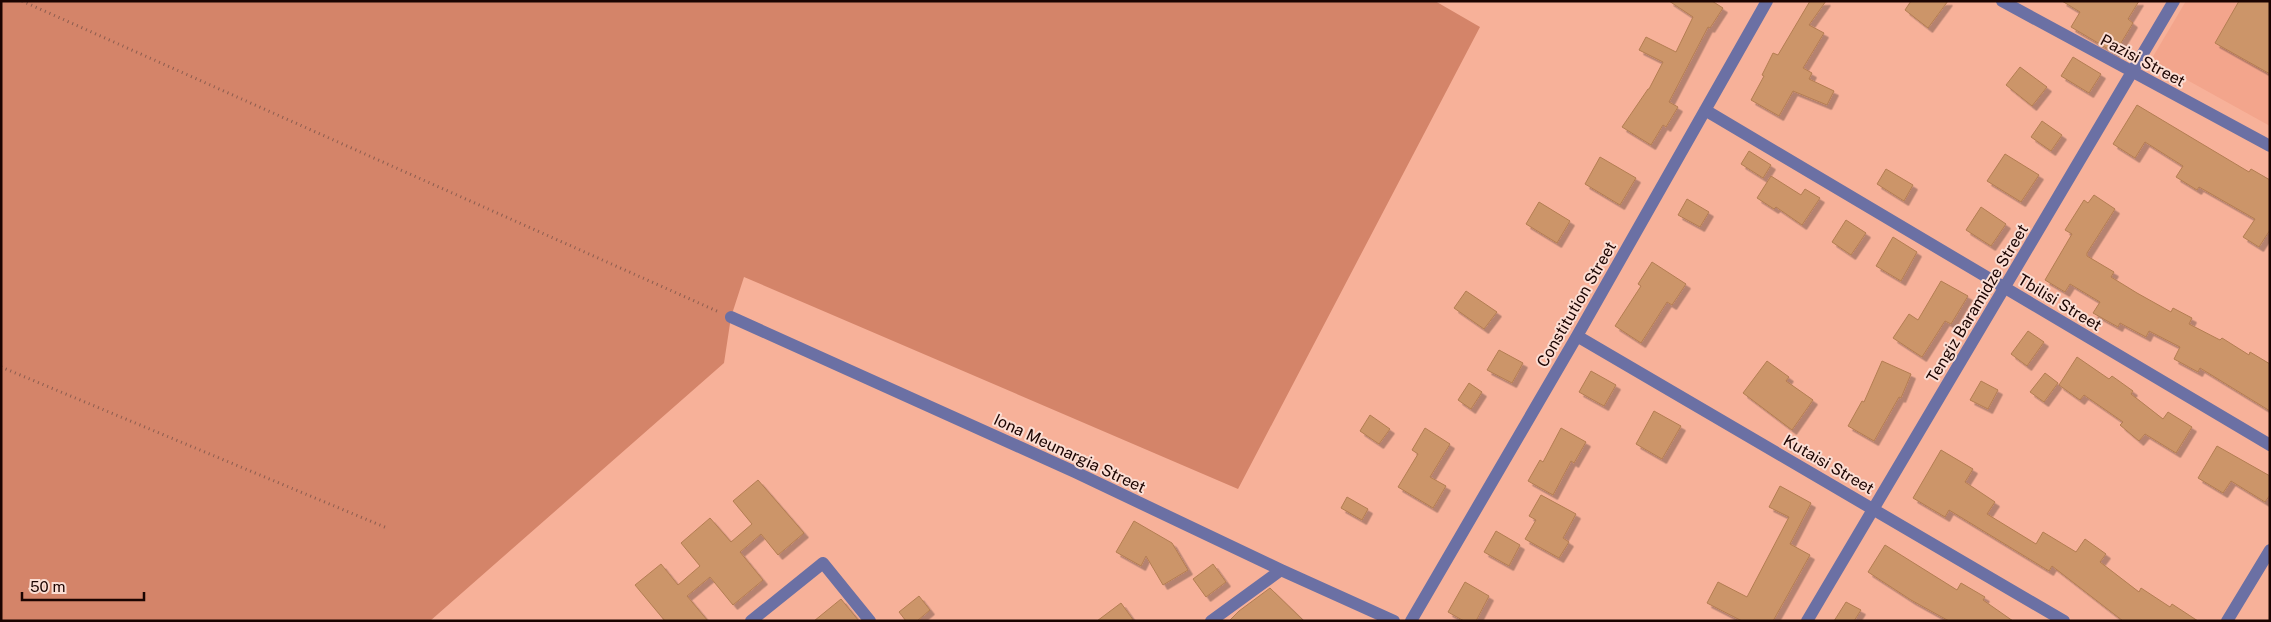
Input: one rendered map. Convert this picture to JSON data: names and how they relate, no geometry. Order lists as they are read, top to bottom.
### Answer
{
  "streets": {
    "street": [
      "Pazisi Street",
      "Tbilisi Street",
      "Tengiz Baramidze Street",
      "Constitution Street",
      "Iona Meunargia Street",
      "Kutaisi Street"
    ]
  },
  "crossings": [
    ["Pazisi Street", "Tengiz Baramidze Street"],
    ["Tbilisi Street", "Tengiz Baramidze Street"],
    ["Tbilisi Street", "Constitution Street"],
    ["Tengiz Baramidze Street", "Kutaisi Street"],
    ["Constitution Street", "Kutaisi Street"]
  ],
  "scale_bar": "50 m"
}
